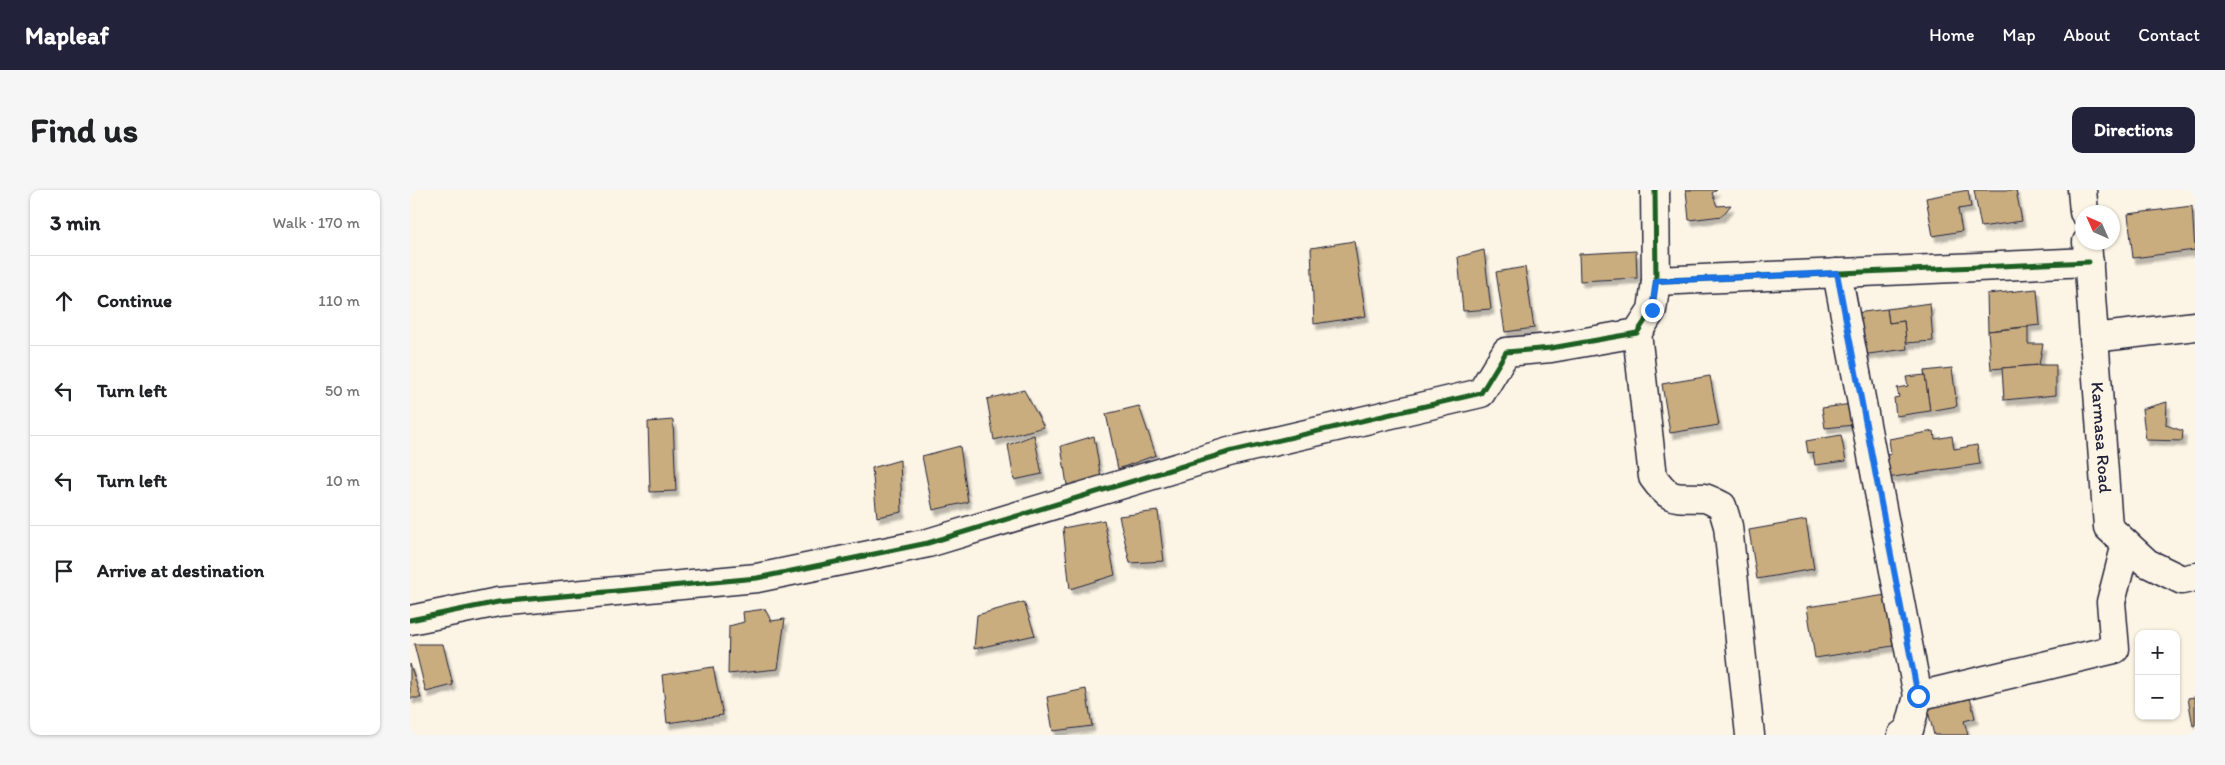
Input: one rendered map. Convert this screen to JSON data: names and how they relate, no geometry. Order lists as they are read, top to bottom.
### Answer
{
  "streets": {
    "street": ["Karmasa Road"]
  },
  "north": "top left",
  "page": {
    "header": "Mapleaf",
    "nav": [
      "Home",
      "Map",
      "About",
      "Contact"
    ],
    "buttons": "Directions",
    "title": "Find us",
    "heading": ["3 min", "Walk · 170 m"],
    "list": [
      ["Continue", "110 m"],
      ["Turn left", "50 m"],
      ["Turn left", "10 m"],
      "Arrive at destination"
    ],
    "map_buttons": ["+", "−"]
  }
}
